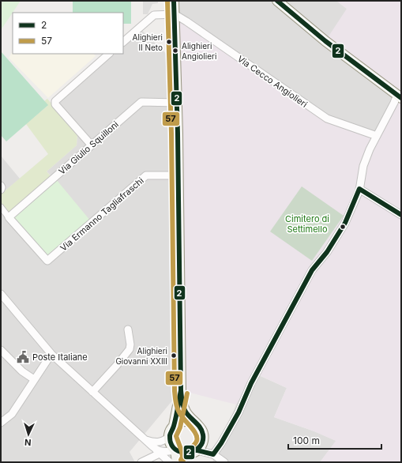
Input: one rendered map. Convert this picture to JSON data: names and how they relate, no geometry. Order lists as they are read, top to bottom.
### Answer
{
  "streets": {
    "street": ["Via Cecco Angiolieri", "Via Giulio Squilloni", "Via Ermanno Tagliafraschi"]
  },
  "crossings": [
    ["Via Giulio Squilloni", "Via Ermanno Tagliafraschi"]
  ],
  "parks": ["Cimitero di Settimello"],
  "places": {
    "other": ["Alighieri Il Neto", "Alighieri Angiolieri", "Alighieri Giovanni XXIII"],
    "public building": ["Poste Italiane"]
  },
  "lines": ["transit line 2", "transit line 57"],
  "legend": ["2", "57"],
  "scale_bar": "100 m",
  "north": "bottom"
}
